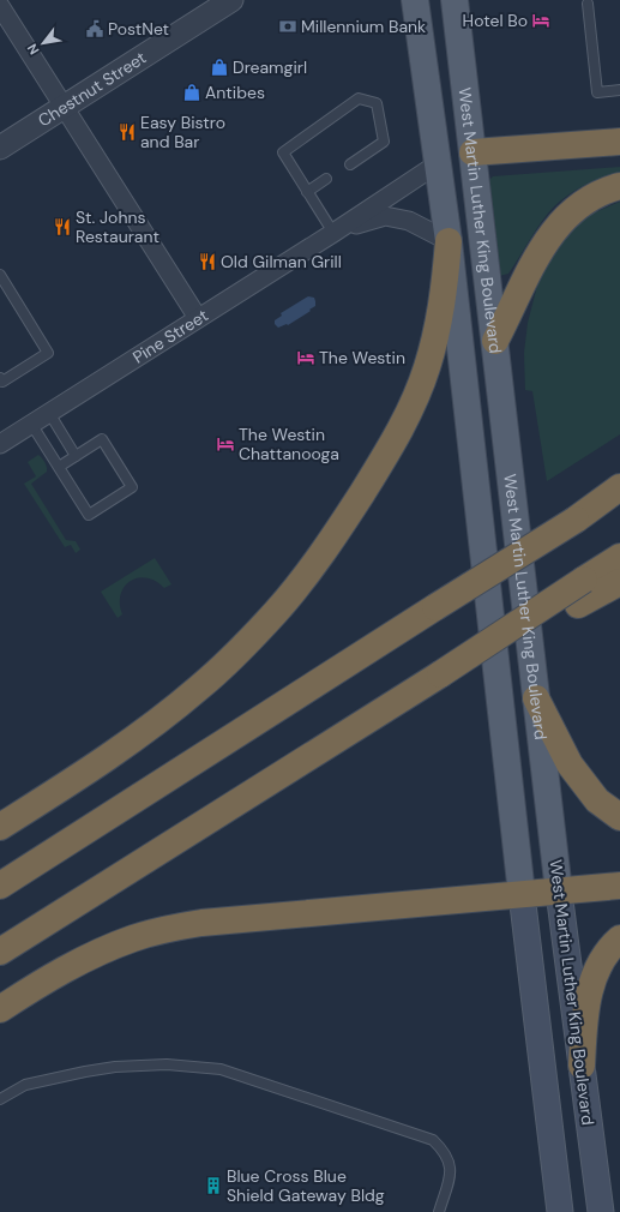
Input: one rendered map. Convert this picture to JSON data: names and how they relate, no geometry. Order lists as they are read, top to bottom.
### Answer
{
  "streets": {
    "main road": ["West Martin Luther King Boulevard"],
    "street": ["Chestnut Street", "Pine Street"]
  },
  "crossings": [
    ["West Martin Luther King Boulevard", "Pine Street"]
  ],
  "places": {
    "hotel": ["Hotel Bo", "The Westin", "The Westin Chattanooga"],
    "bank": ["Millennium Bank"],
    "public building": ["PostNet"],
    "shop": ["Dreamgirl", "Antibes"],
    "restaurant": ["Easy Bistro and Bar", "St. Johns Restaurant", "Old Gilman Grill"],
    "building": ["Blue Cross Blue Shield Gateway Bldg"]
  },
  "north": "bottom left"
}
